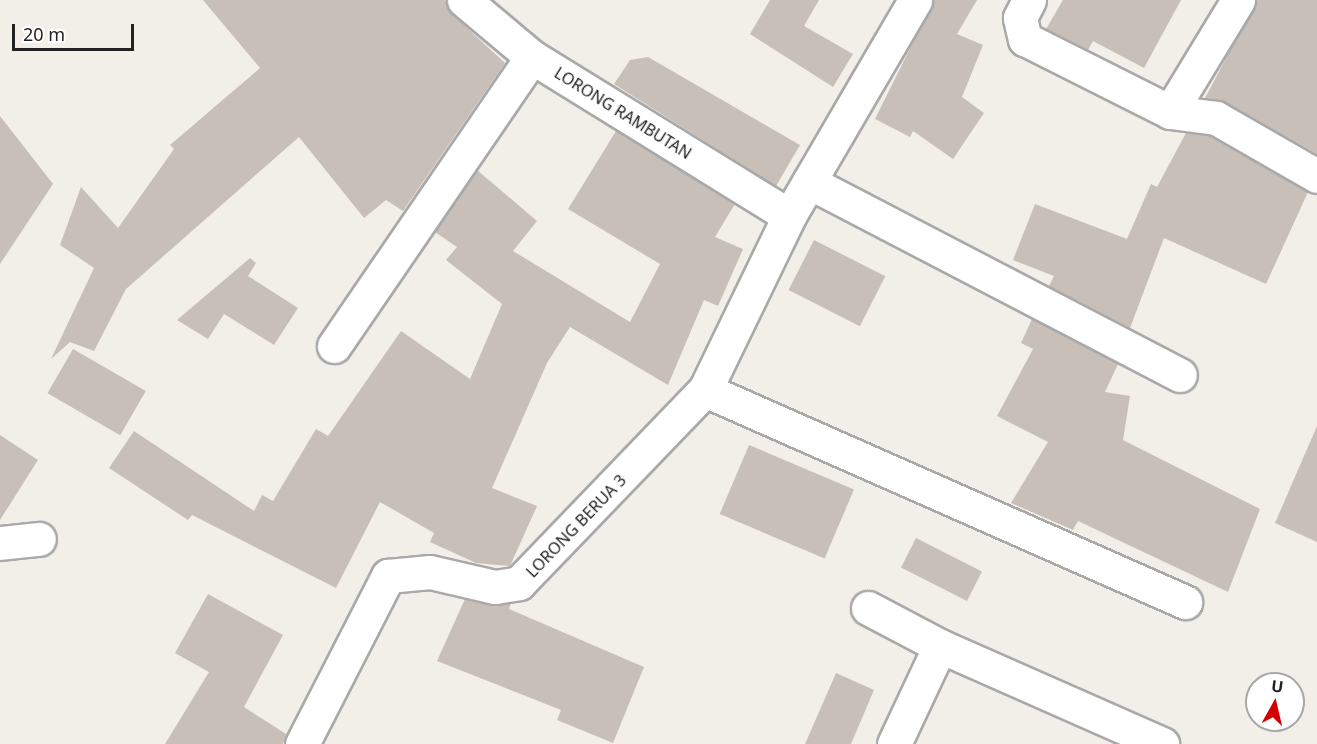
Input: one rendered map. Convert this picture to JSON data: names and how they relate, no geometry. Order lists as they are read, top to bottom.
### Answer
{
  "streets": {
    "street": ["LORONG RAMBUTAN", "LORONG BERUA 3"]
  },
  "scale_bar": "20 m",
  "north": "top"
}
